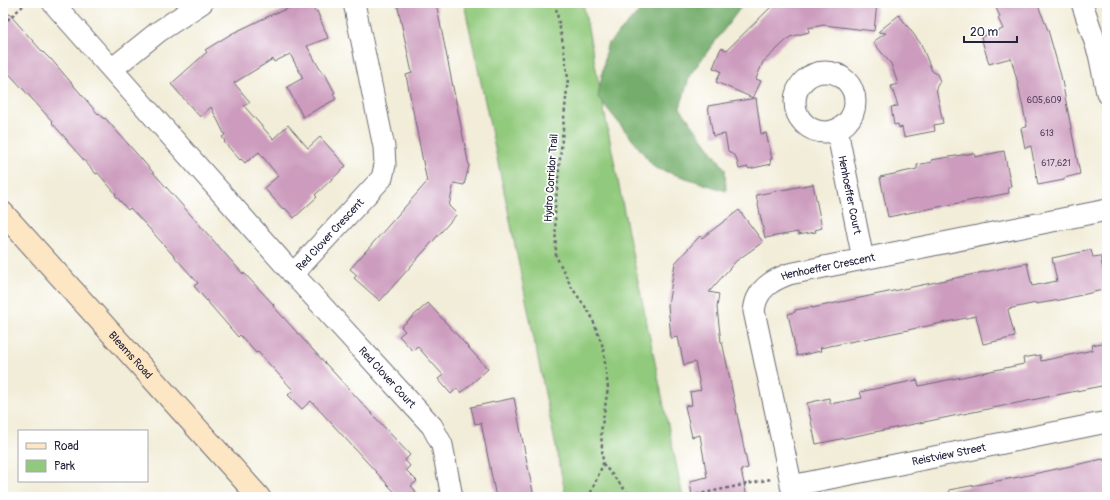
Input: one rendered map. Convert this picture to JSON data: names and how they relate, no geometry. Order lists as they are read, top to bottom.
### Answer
{
  "streets": {
    "main road": ["Bleams Road"],
    "street": [
      "Henhoeffer Court",
      "Red Clover Crescent",
      "Henhoeffer Crescent",
      "Red Clover Court",
      "Reistview Street"
    ],
    "path": ["Hydro Corridor Trail"]
  },
  "crossings": [
    ["Henhoeffer Court", "Henhoeffer Crescent"],
    ["Red Clover Crescent", "Red Clover Court"],
    ["Henhoeffer Crescent", "Reistview Street"]
  ],
  "house_numbers": ["605,609", "613", "617,621"],
  "legend": ["Road", "Park"],
  "scale_bar": "20 m"
}
